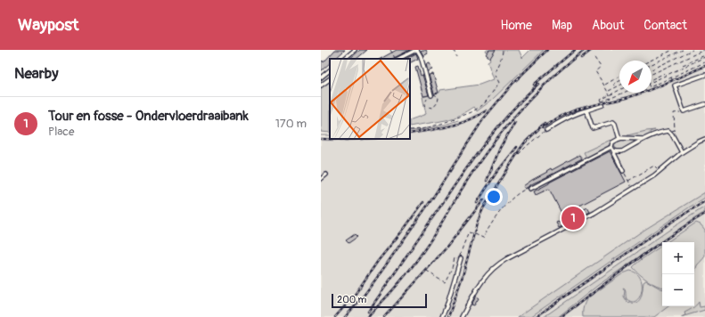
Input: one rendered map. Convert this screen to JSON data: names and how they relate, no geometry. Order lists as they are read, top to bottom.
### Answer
{
  "scale_bar": "200 m",
  "north": "bottom left",
  "page": {
    "header": "Waypost",
    "nav": [
      "Home",
      "Map",
      "About",
      "Contact"
    ],
    "heading": "Nearby",
    "list": [
      {
        "mark": "1",
        "name": "Tour en fosse - Ondervloerdraaibank",
        "note": "Place",
        "value": "170 m"
      }
    ],
    "pins": "1",
    "map_buttons": ["+", "−"],
    "scale": "200 m"
  }
}
